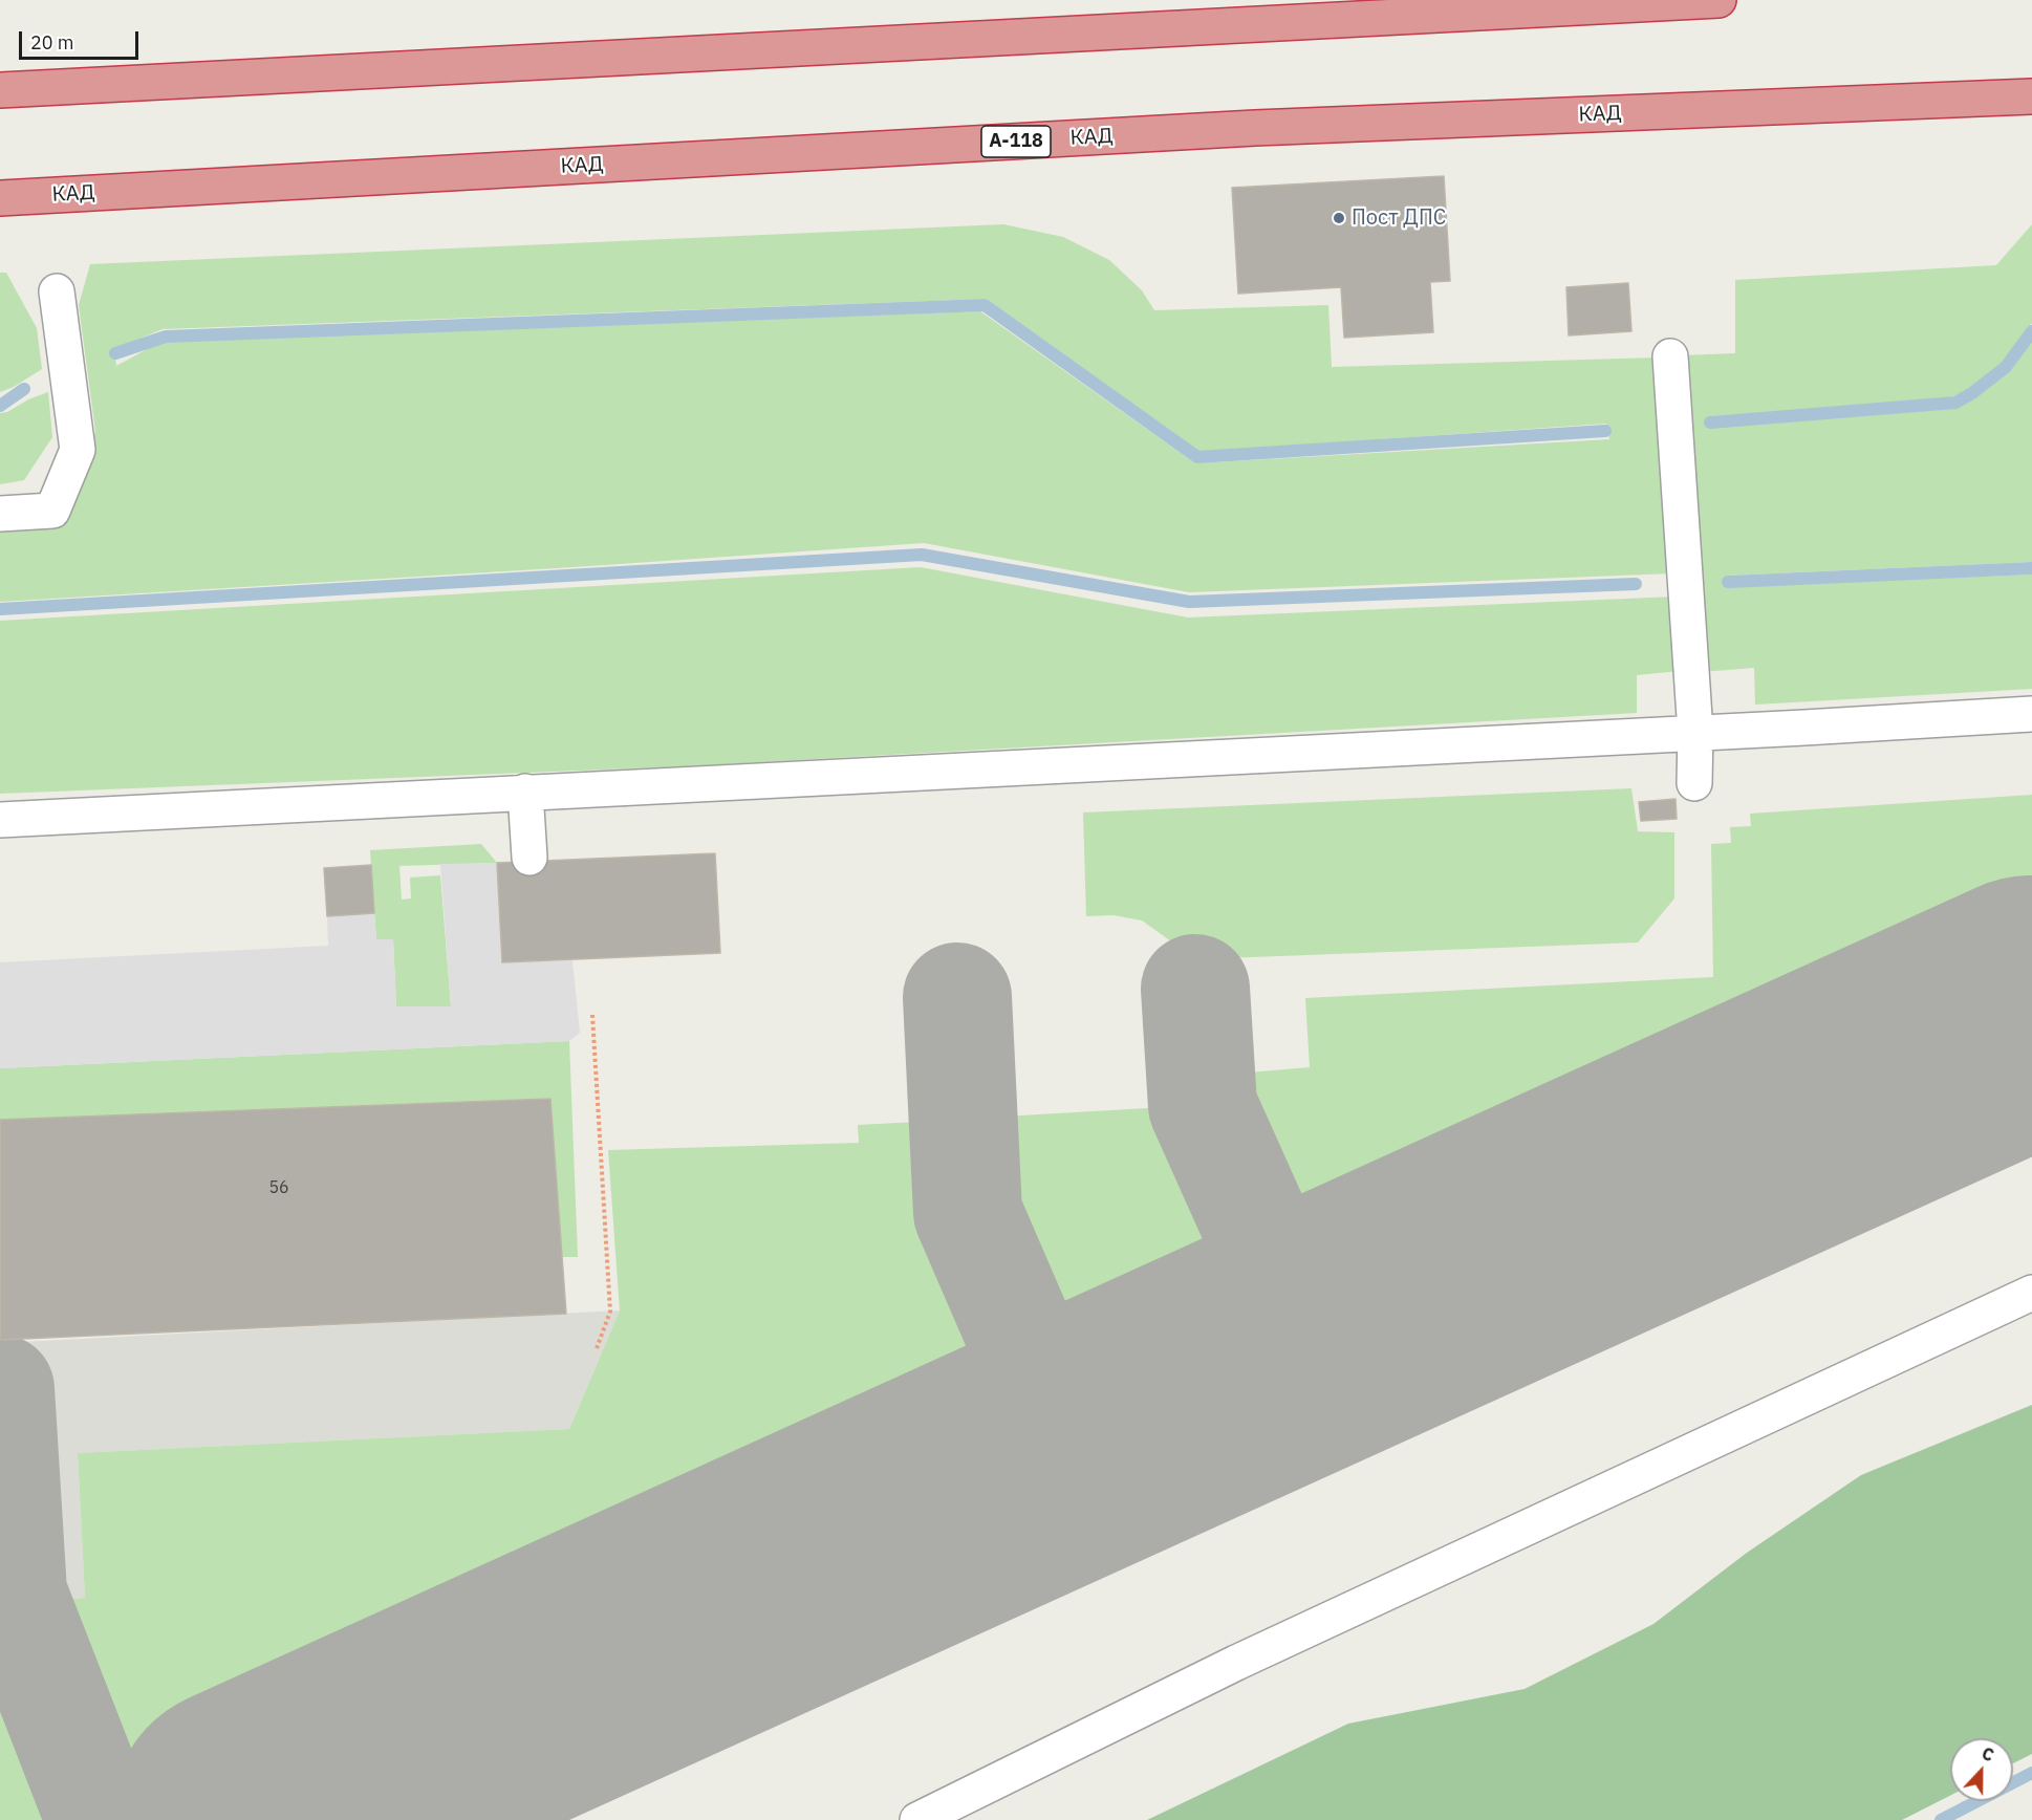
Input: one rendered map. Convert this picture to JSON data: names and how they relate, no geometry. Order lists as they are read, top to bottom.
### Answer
{
  "streets": {
    "highway": ["КАД", "А-118"]
  },
  "places": ["Пост ДПС"],
  "house_numbers": ["56"],
  "scale_bar": "20 m",
  "north": "top"
}
